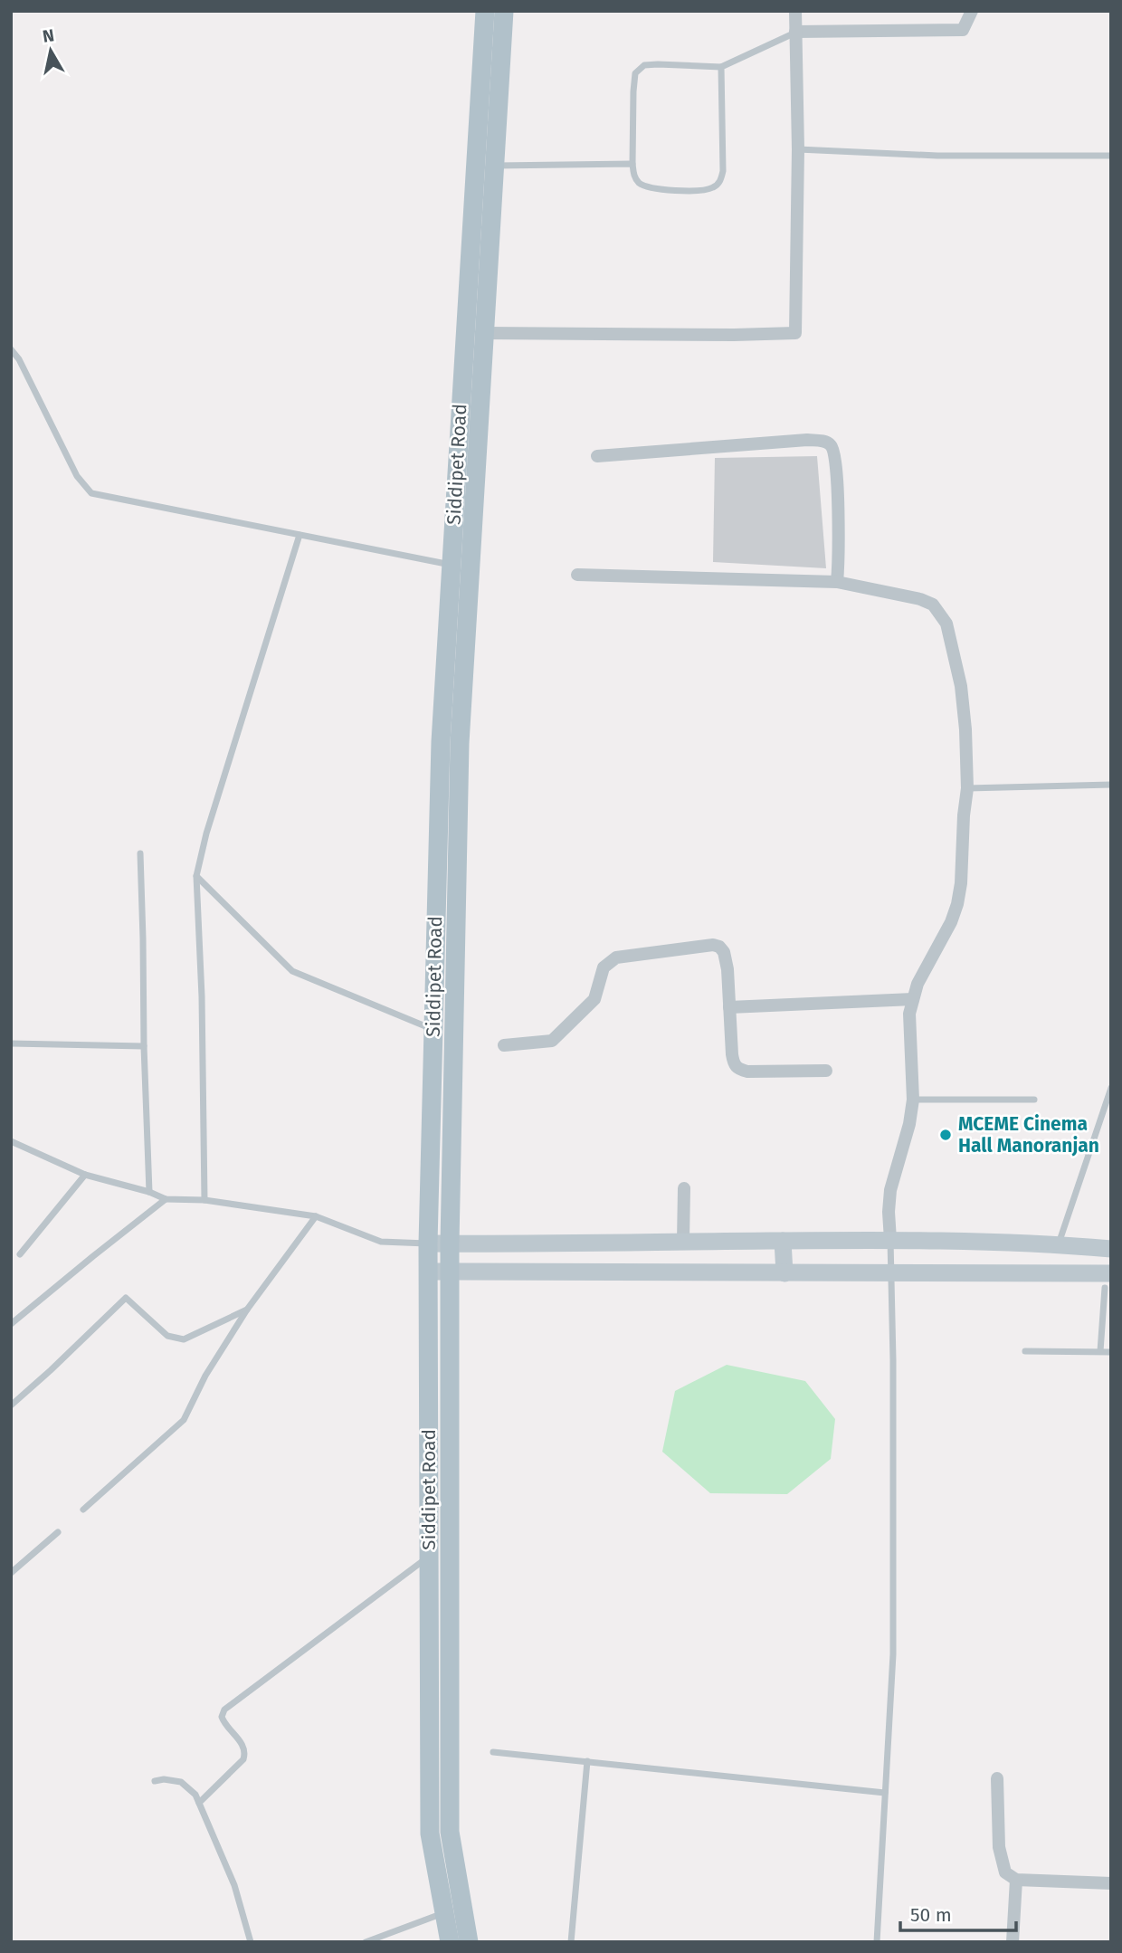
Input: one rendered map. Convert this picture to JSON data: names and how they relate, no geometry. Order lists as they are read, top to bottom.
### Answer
{
  "streets": {
    "main road": ["Siddipet Road"]
  },
  "places": ["MCEME Cinema Hall Manoranjan"],
  "scale_bar": "50 m",
  "north": "top"
}
